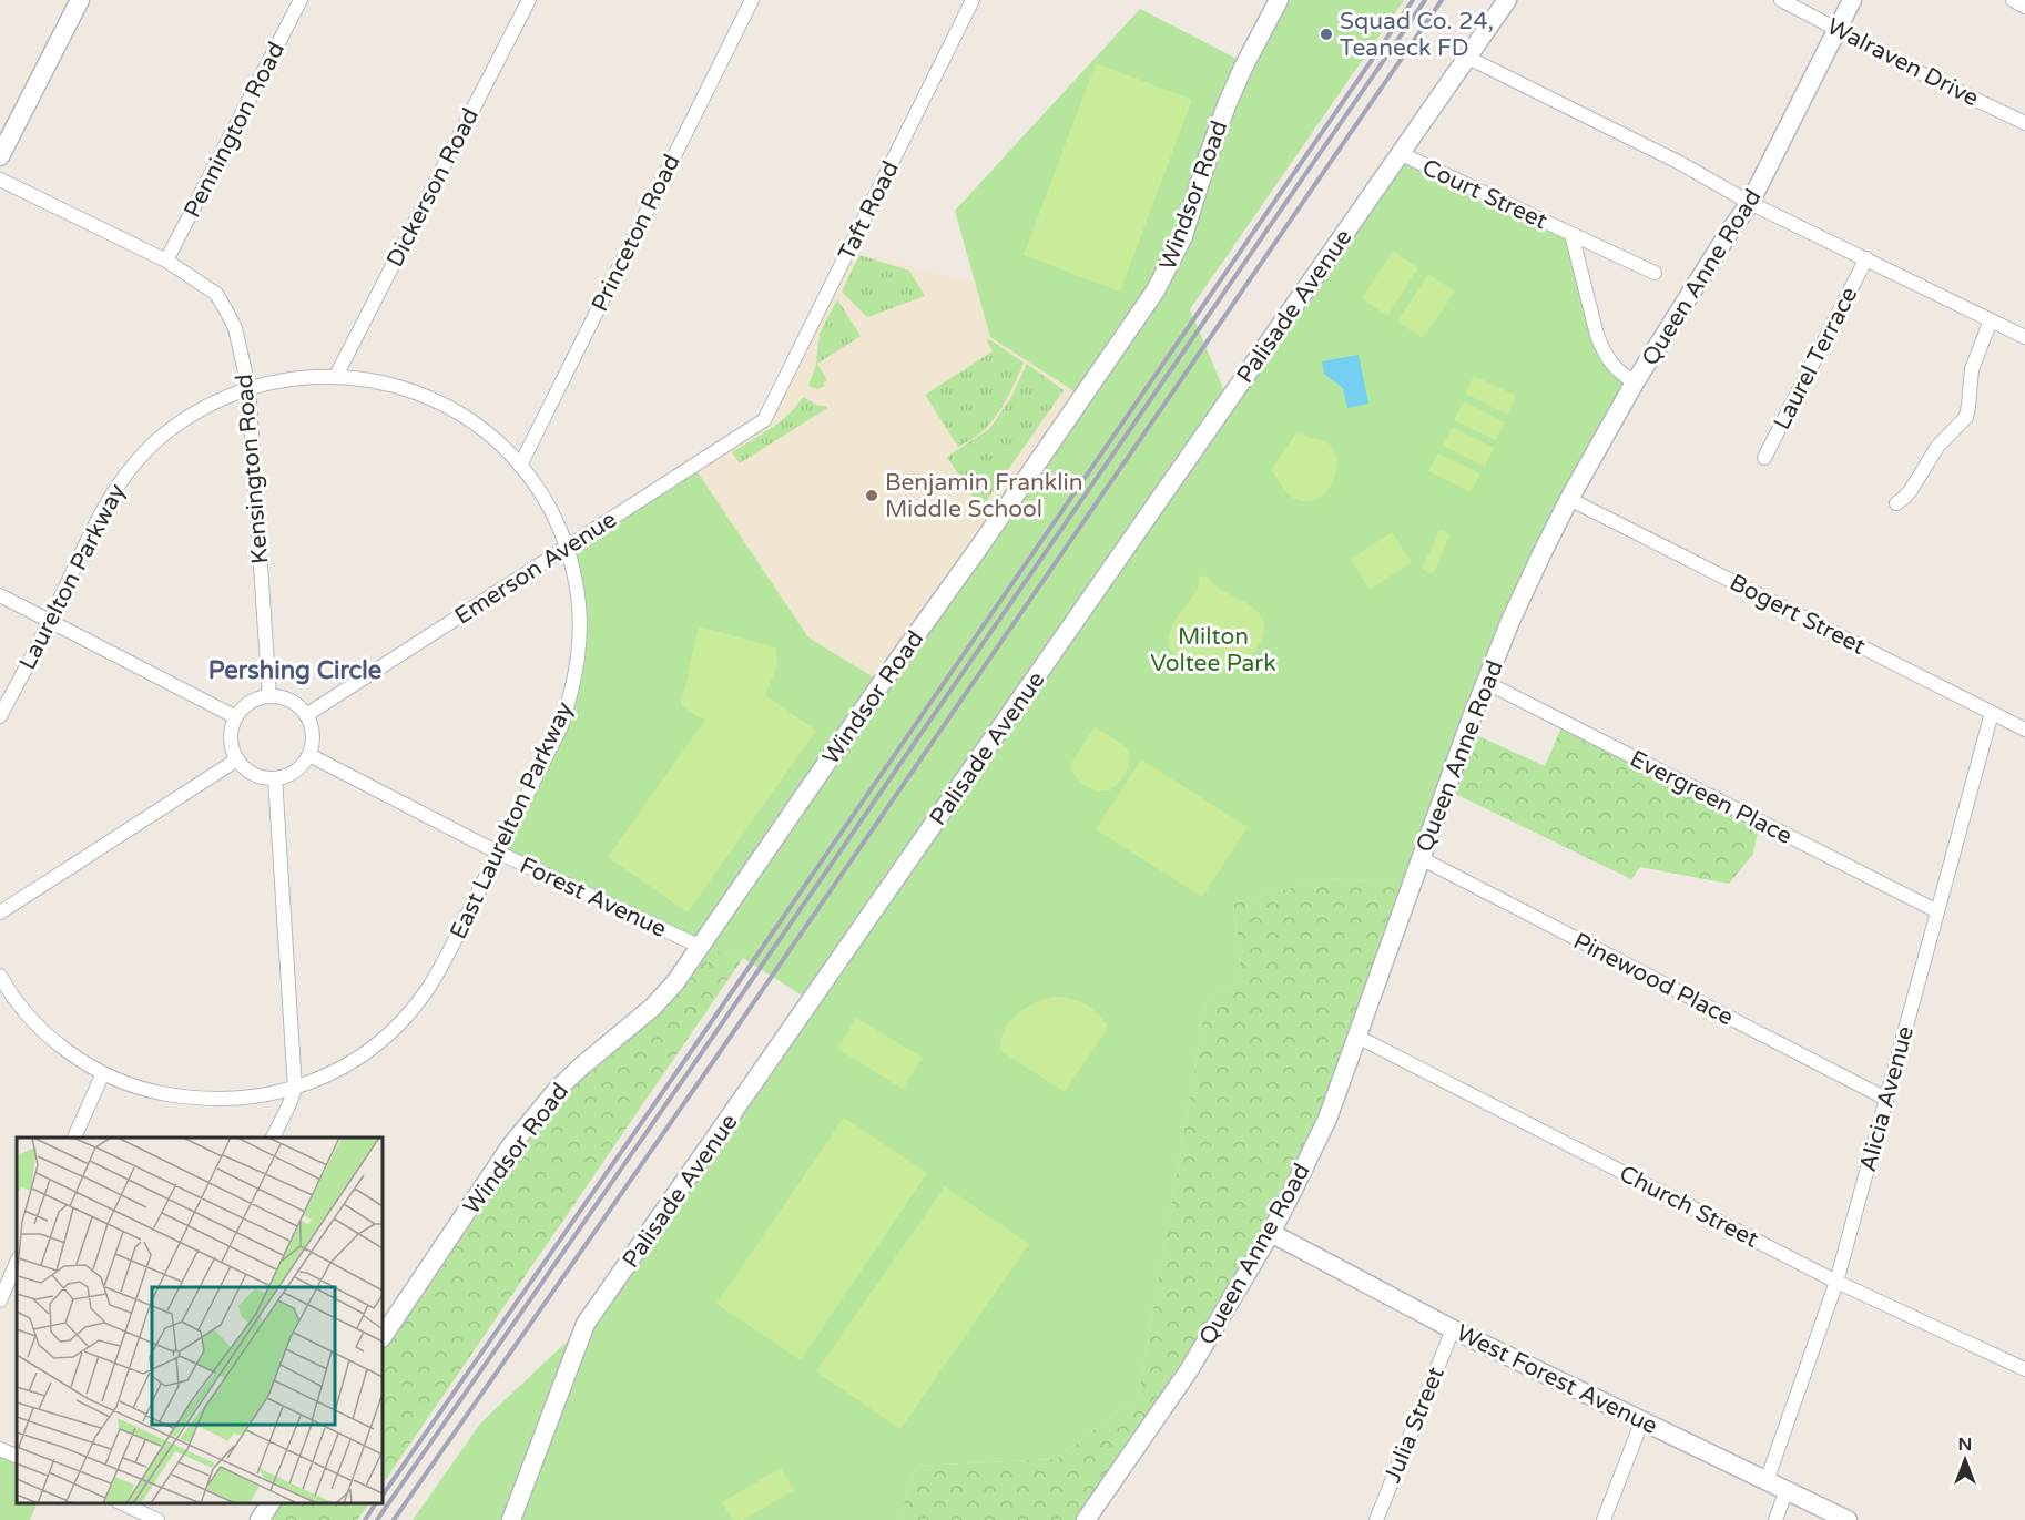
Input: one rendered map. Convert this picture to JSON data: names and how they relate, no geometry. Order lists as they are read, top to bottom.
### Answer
{
  "streets": {
    "street": [
      "Walraven Drive",
      "Pennington Road",
      "Dickerson Road",
      "Court Street",
      "Windsor Road",
      "Taft Road",
      "Princeton Road",
      "Queen Anne Road",
      "Palisade Avenue",
      "Laurel Terrace",
      "Kensington Road",
      "Emerson Avenue",
      "Laurelton Parkway",
      "Bogert Street",
      "Evergreen Place",
      "East Laurelton Parkway",
      "Forest Avenue",
      "Pinewood Place",
      "Alicia Avenue",
      "Church Street",
      "West Forest Avenue",
      "Julia Street"
    ]
  },
  "crossings": [
    ["Walraven Drive", "Queen Anne Road"],
    ["Pennington Road", "Kensington Road"],
    ["Dickerson Road", "Laurelton Parkway"],
    ["Dickerson Road", "East Laurelton Parkway"],
    ["Court Street", "Queen Anne Road"],
    ["Court Street", "Palisade Avenue"],
    ["Windsor Road", "Forest Avenue"],
    ["Taft Road", "Emerson Avenue"],
    ["Princeton Road", "East Laurelton Parkway"],
    ["Queen Anne Road", "Bogert Street"],
    ["Queen Anne Road", "Evergreen Place"],
    ["Queen Anne Road", "Pinewood Place"],
    ["Queen Anne Road", "Church Street"],
    ["Queen Anne Road", "West Forest Avenue"],
    ["Kensington Road", "Emerson Avenue"],
    ["Kensington Road", "Laurelton Parkway"],
    ["Kensington Road", "Forest Avenue"],
    ["Emerson Avenue", "East Laurelton Parkway"],
    ["Emerson Avenue", "Forest Avenue"],
    ["Laurelton Parkway", "East Laurelton Parkway"],
    ["Bogert Street", "Alicia Avenue"],
    ["Evergreen Place", "Alicia Avenue"],
    ["East Laurelton Parkway", "Forest Avenue"],
    ["Pinewood Place", "Alicia Avenue"],
    ["Alicia Avenue", "Church Street"],
    ["Alicia Avenue", "West Forest Avenue"],
    ["West Forest Avenue", "Julia Street"]
  ],
  "districts": ["Pershing Circle"],
  "parks": ["Milton Voltee Park"],
  "places": ["Squad Co. 24, Teaneck FD", "Benjamin Franklin Middle School"],
  "north": "top"
}
